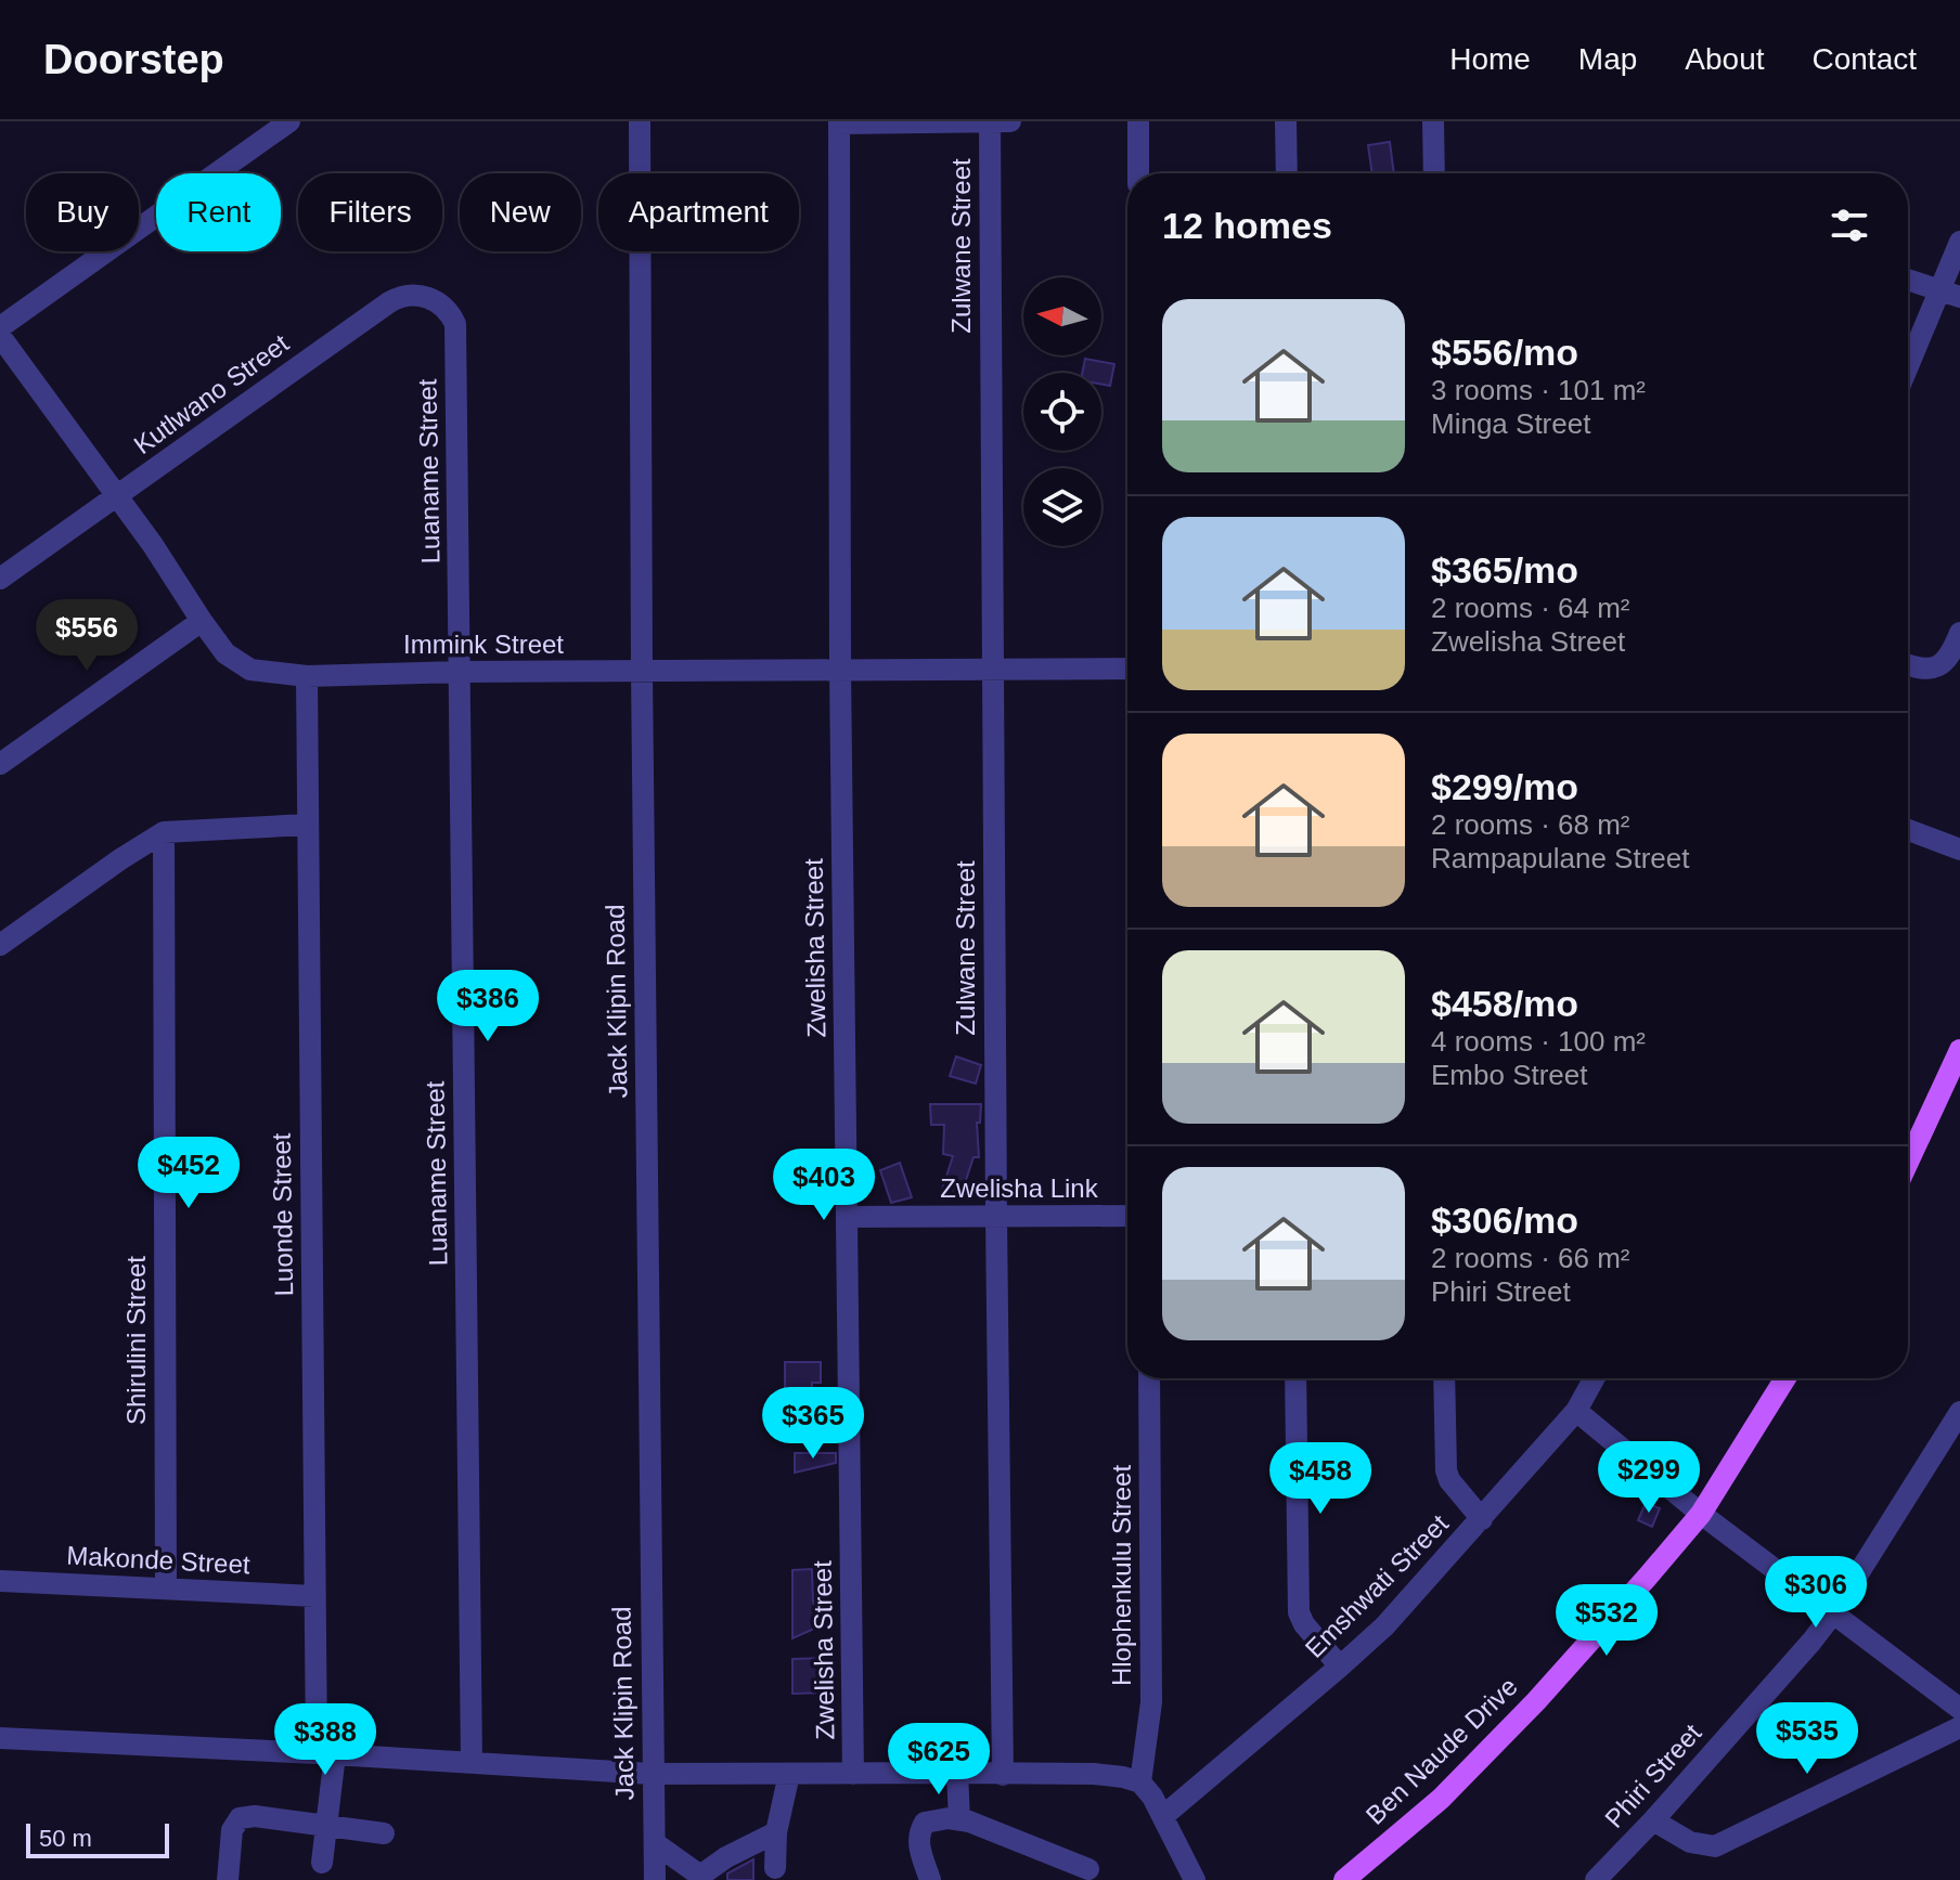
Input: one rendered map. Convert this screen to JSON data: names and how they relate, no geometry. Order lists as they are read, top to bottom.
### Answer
{
  "streets": {
    "main road": ["Ben Naude Drive"],
    "street": [
      "Zulwane Street",
      "Kutlwano Street",
      "Luaname Street",
      "Immink Street",
      "Zwelisha Street",
      "Jack Klipin Road",
      "Zwelisha Link",
      "Luonde Street",
      "Shirulini Street",
      "Makonde Street",
      "Hlophenkulu Street",
      "Emshwati Street",
      "Phiri Street"
    ]
  },
  "crossings": [
    ["Zulwane Street", "Immink Street"],
    ["Zulwane Street", "Zwelisha Link"],
    ["Kutlwano Street", "Luaname Street"],
    ["Kutlwano Street", "Immink Street"],
    ["Luaname Street", "Immink Street"],
    ["Immink Street", "Zwelisha Street"],
    ["Immink Street", "Jack Klipin Road"],
    ["Immink Street", "Luonde Street"],
    ["Zwelisha Street", "Zwelisha Link"],
    ["Luonde Street", "Makonde Street"],
    ["Shirulini Street", "Makonde Street"]
  ],
  "scale_bar": "50 m",
  "north": "left",
  "page": {
    "header": "Doorstep",
    "nav": [
      "Home",
      "Map",
      "About",
      "Contact"
    ],
    "chip": [
      "Buy",
      "Rent",
      "Filters",
      "New",
      "Apartment"
    ],
    "heading": "12 homes",
    "list": [
      {
        "name": "$556/mo",
        "note": "3 rooms · 101 m² · Minga Street"
      },
      {
        "name": "$365/mo",
        "note": "2 rooms · 64 m² · Zwelisha Street"
      },
      {
        "name": "$299/mo",
        "note": "2 rooms · 68 m² · Rampapulane Street"
      },
      {
        "name": "$458/mo",
        "note": "4 rooms · 100 m² · Embo Street"
      },
      {
        "name": "$306/mo",
        "note": "2 rooms · 66 m² · Phiri Street"
      }
    ],
    "price": [
      "$556",
      "$386",
      "$452",
      "$403",
      "$365",
      "$299",
      "$458",
      "$306",
      "$532",
      "$535",
      "$388",
      "$625"
    ],
    "scale": "50 m"
  }
}
